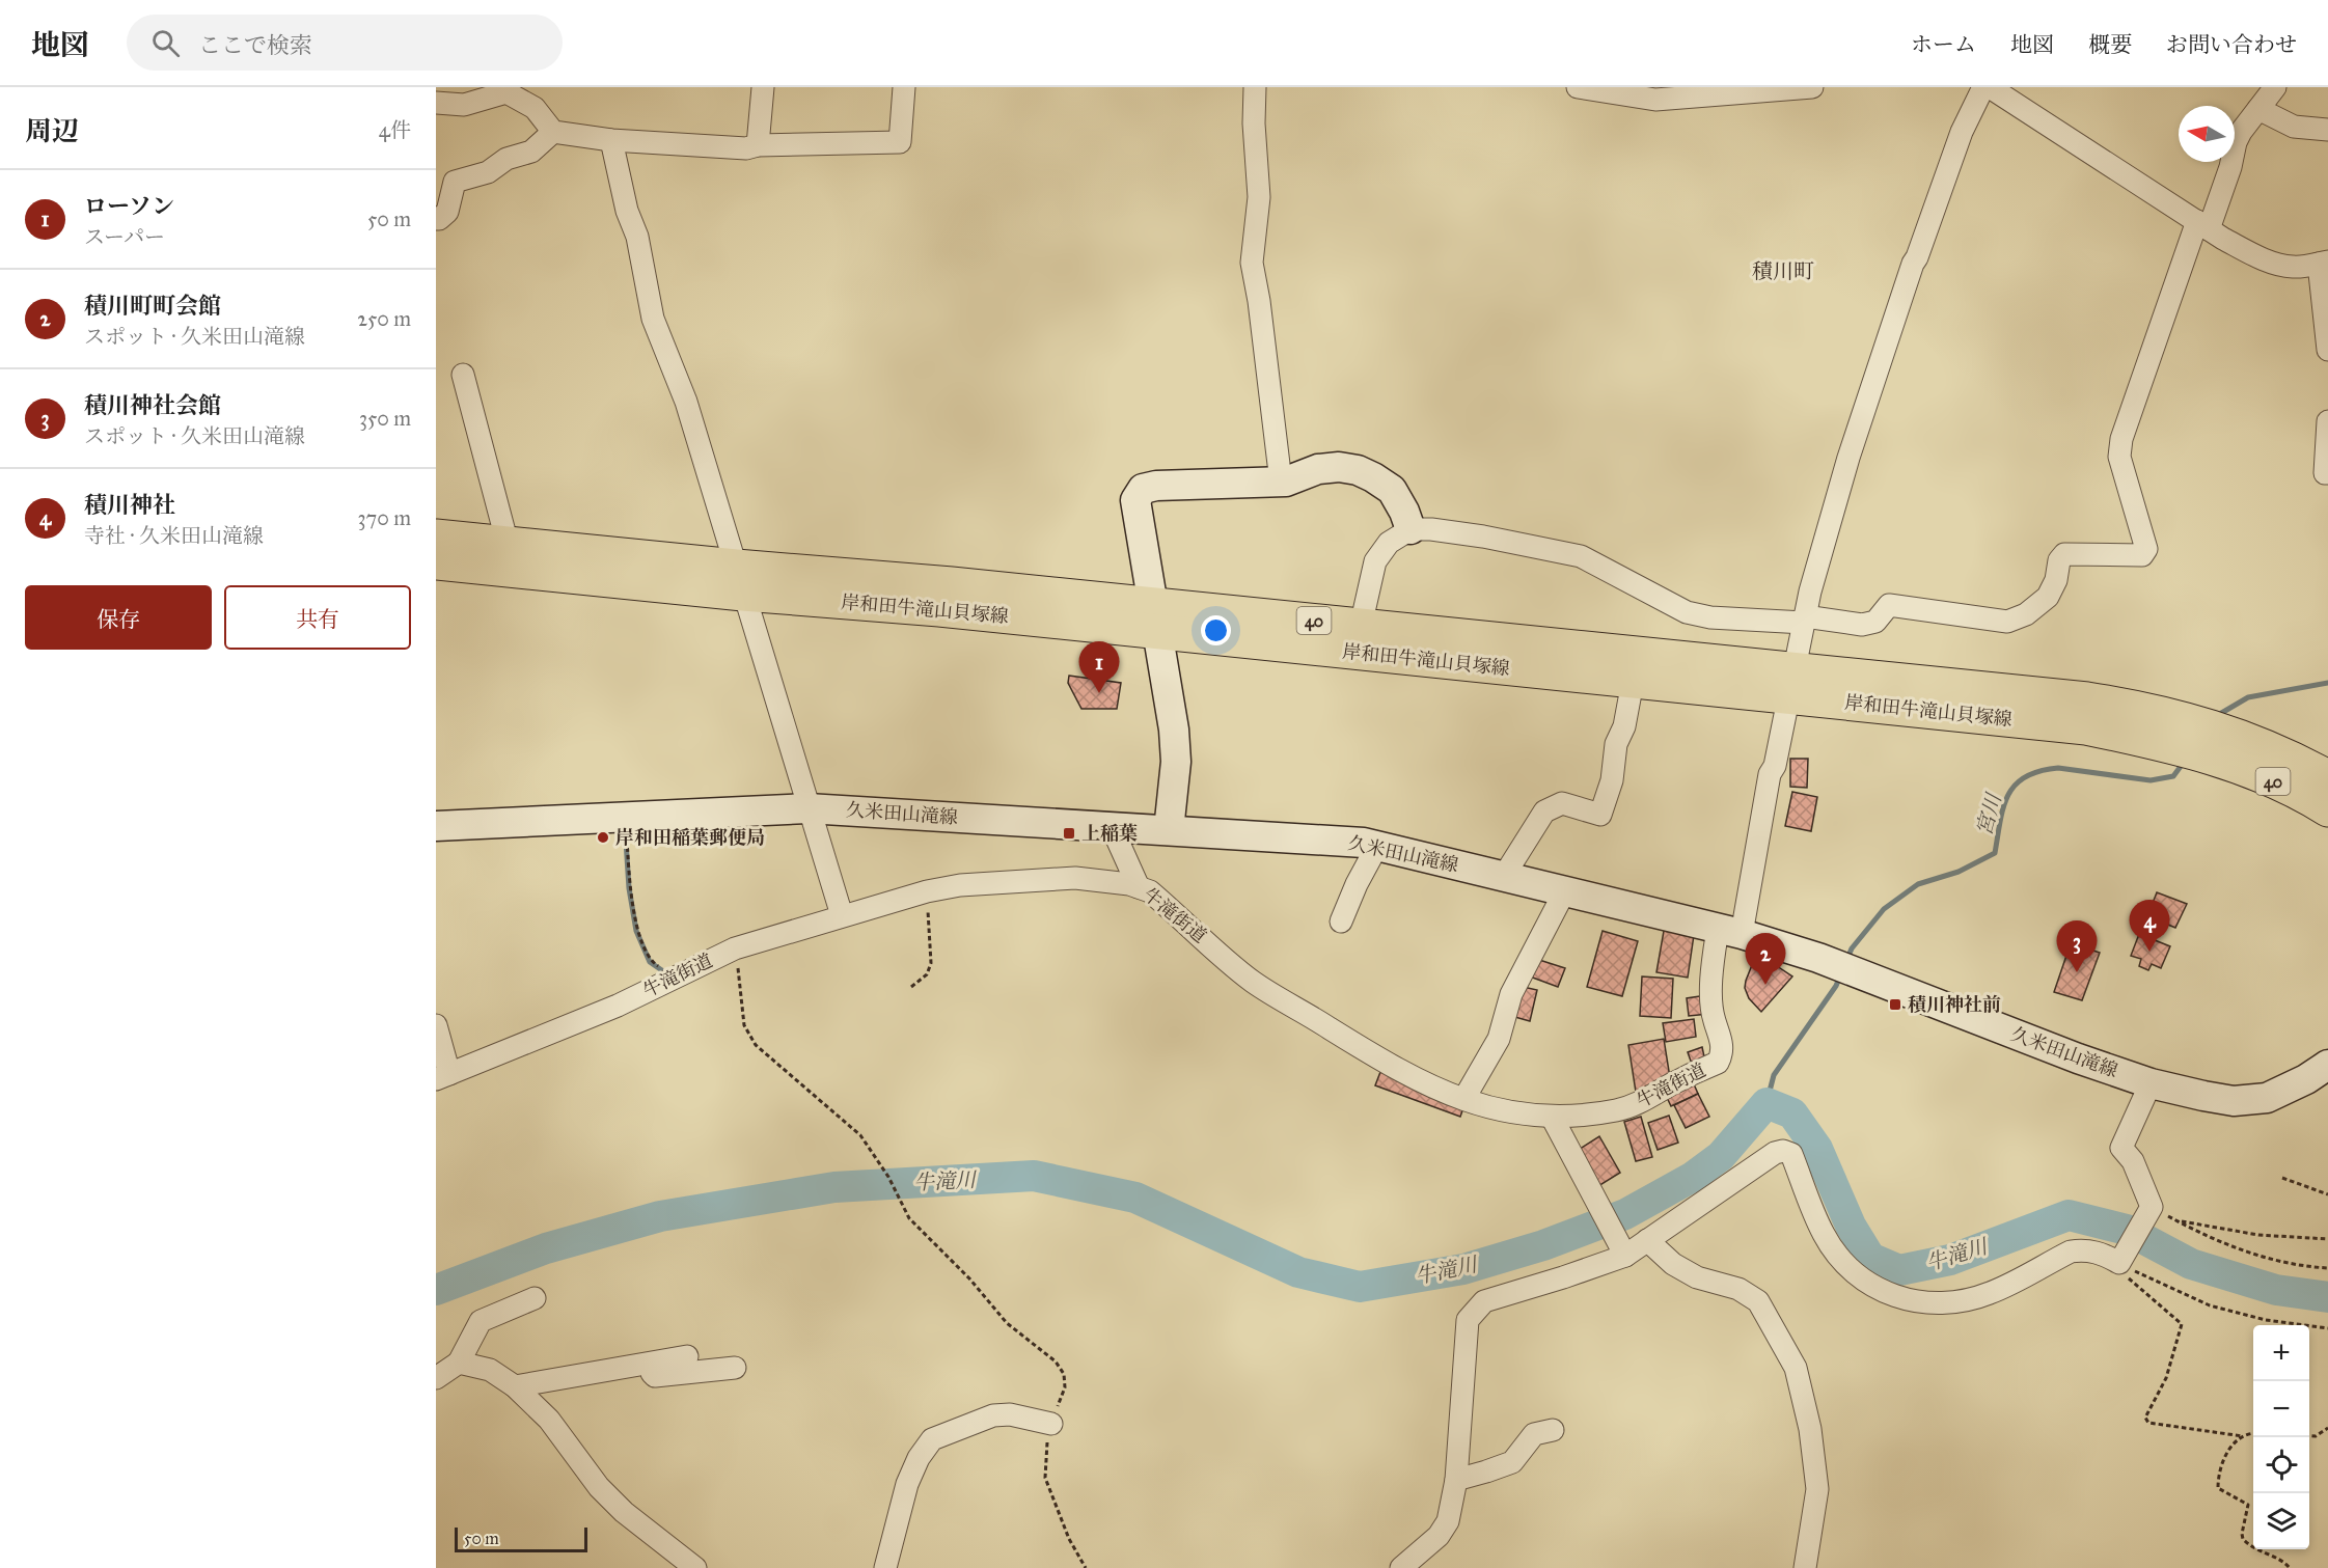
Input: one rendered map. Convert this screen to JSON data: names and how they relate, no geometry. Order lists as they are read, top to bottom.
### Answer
{
  "streets": {
    "main road": ["岸和田牛滝山貝塚線", "40"],
    "street": ["久米田山滝線", "牛滝街道"]
  },
  "crossings": [
    ["久米田山滝線", "牛滝街道"]
  ],
  "districts": ["積川町"],
  "water": ["宮川", "牛滝川"],
  "places": {
    "transit": ["上稲葉", "積川神社前"],
    "other": ["岸和田稲葉郵便局"]
  },
  "scale_bar": "50 m",
  "north": "left",
  "page": {
    "header": "地図",
    "search": "ここで検索",
    "nav": [
      "ホーム",
      "地図",
      "概要",
      "お問い合わせ"
    ],
    "heading": ["周辺", "4件"],
    "list": [
      {
        "mark": "1",
        "name": "ローソン",
        "note": "スーパー",
        "value": "50 m"
      },
      {
        "mark": "2",
        "name": "積川町町会館",
        "note": "スポット · 久米田山滝線",
        "value": "250 m"
      },
      {
        "mark": "3",
        "name": "積川神社会館",
        "note": "スポット · 久米田山滝線",
        "value": "350 m"
      },
      {
        "mark": "4",
        "name": "積川神社",
        "note": "寺社 · 久米田山滝線",
        "value": "370 m"
      }
    ],
    "buttons": ["保存", "共有"],
    "pins": [
      "1",
      "4",
      "3",
      "2"
    ],
    "map_buttons": ["+", "−"],
    "scale": "50 m"
  }
}
